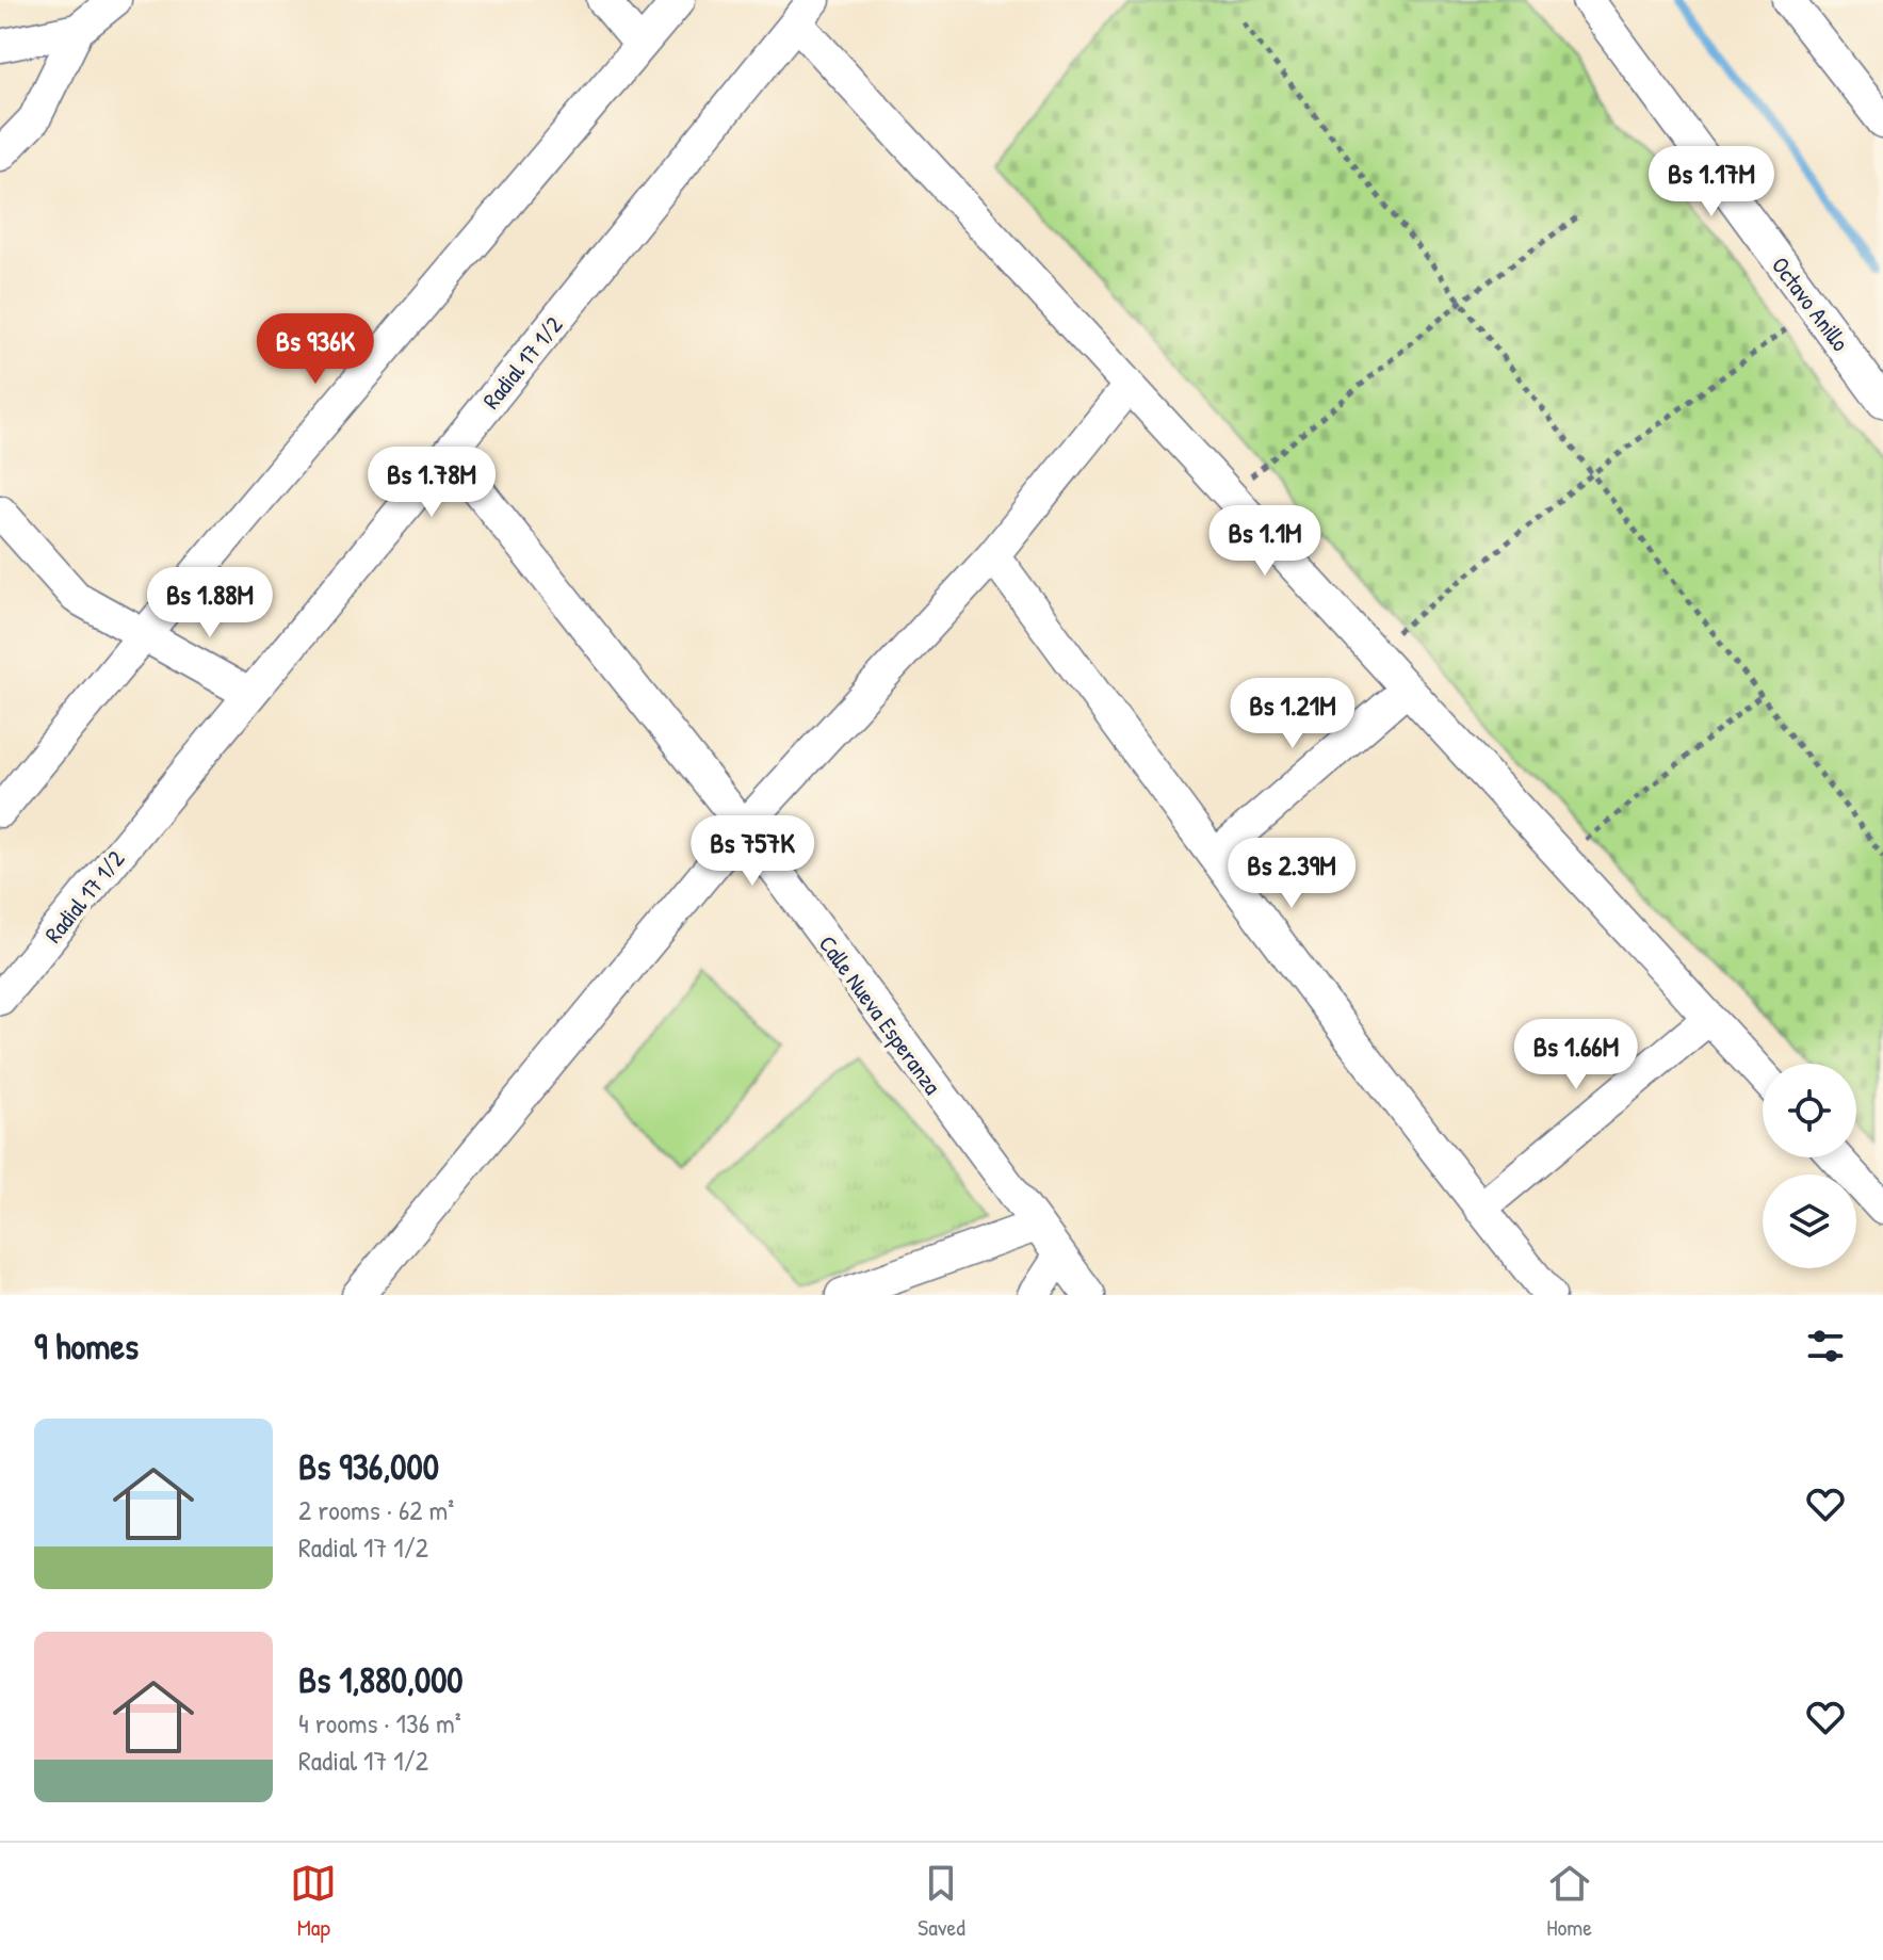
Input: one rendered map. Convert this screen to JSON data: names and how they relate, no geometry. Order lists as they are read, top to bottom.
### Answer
{
  "streets": {
    "street": ["Octavo Anillo", "Radial 17 1/2", "Calle Nueva Esperanza"]
  },
  "crossings": [
    ["Radial 17 1/2", "Calle Nueva Esperanza"]
  ],
  "page": {
    "price": [
      "Bs 1.17M",
      "Bs 936K",
      "Bs 1.78M",
      "Bs 1.1M",
      "Bs 1.88M",
      "Bs 1.21M",
      "Bs 757K",
      "Bs 2.39M",
      "Bs 1.66M"
    ],
    "heading": "9 homes",
    "list": [
      {
        "name": "Bs 936,000",
        "note": "2 rooms · 62 m² · Radial 17 1/2"
      },
      {
        "name": "Bs 1,880,000",
        "note": "4 rooms · 136 m² · Radial 17 1/2"
      }
    ],
    "tabs": ["Map", "Saved", "Home"]
  }
}
